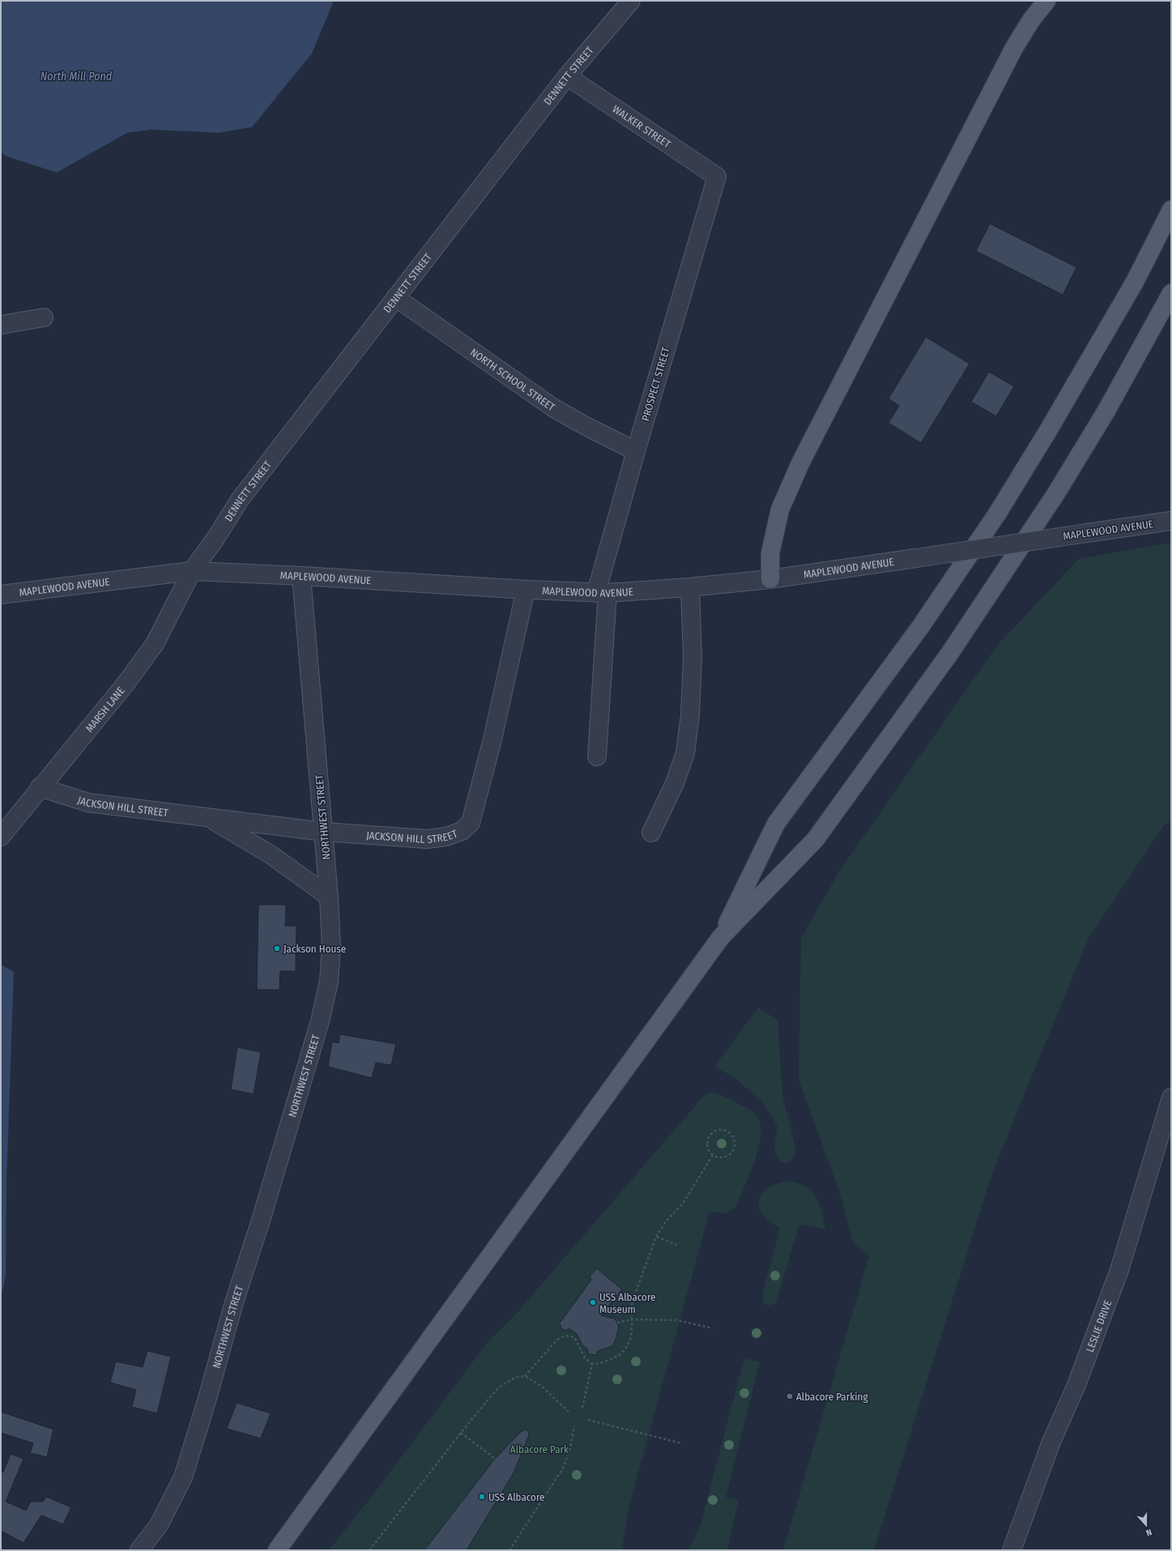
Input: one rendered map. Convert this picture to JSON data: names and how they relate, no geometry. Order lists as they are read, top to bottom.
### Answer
{
  "streets": {
    "street": [
      "DENNETT STREET",
      "WALKER STREET",
      "NORTH SCHOOL STREET",
      "PROSPECT STREET",
      "MAPLEWOOD AVENUE",
      "MARSH LANE",
      "JACKSON HILL STREET",
      "NORTHWEST STREET",
      "LESLIE DRIVE"
    ]
  },
  "crossings": [
    ["DENNETT STREET", "WALKER STREET"],
    ["DENNETT STREET", "NORTH SCHOOL STREET"],
    ["DENNETT STREET", "MAPLEWOOD AVENUE"],
    ["DENNETT STREET", "MARSH LANE"],
    ["WALKER STREET", "PROSPECT STREET"],
    ["NORTH SCHOOL STREET", "PROSPECT STREET"],
    ["PROSPECT STREET", "MAPLEWOOD AVENUE"],
    ["MAPLEWOOD AVENUE", "MARSH LANE"],
    ["MAPLEWOOD AVENUE", "JACKSON HILL STREET"],
    ["MAPLEWOOD AVENUE", "NORTHWEST STREET"],
    ["MARSH LANE", "JACKSON HILL STREET"],
    ["JACKSON HILL STREET", "NORTHWEST STREET"]
  ],
  "water": ["North Mill Pond"],
  "parks": ["Albacore Park"],
  "places": [
    "Jackson House",
    "USS Albacore Museum",
    "Albacore Parking",
    "USS Albacore"
  ],
  "north": "bottom"
}
